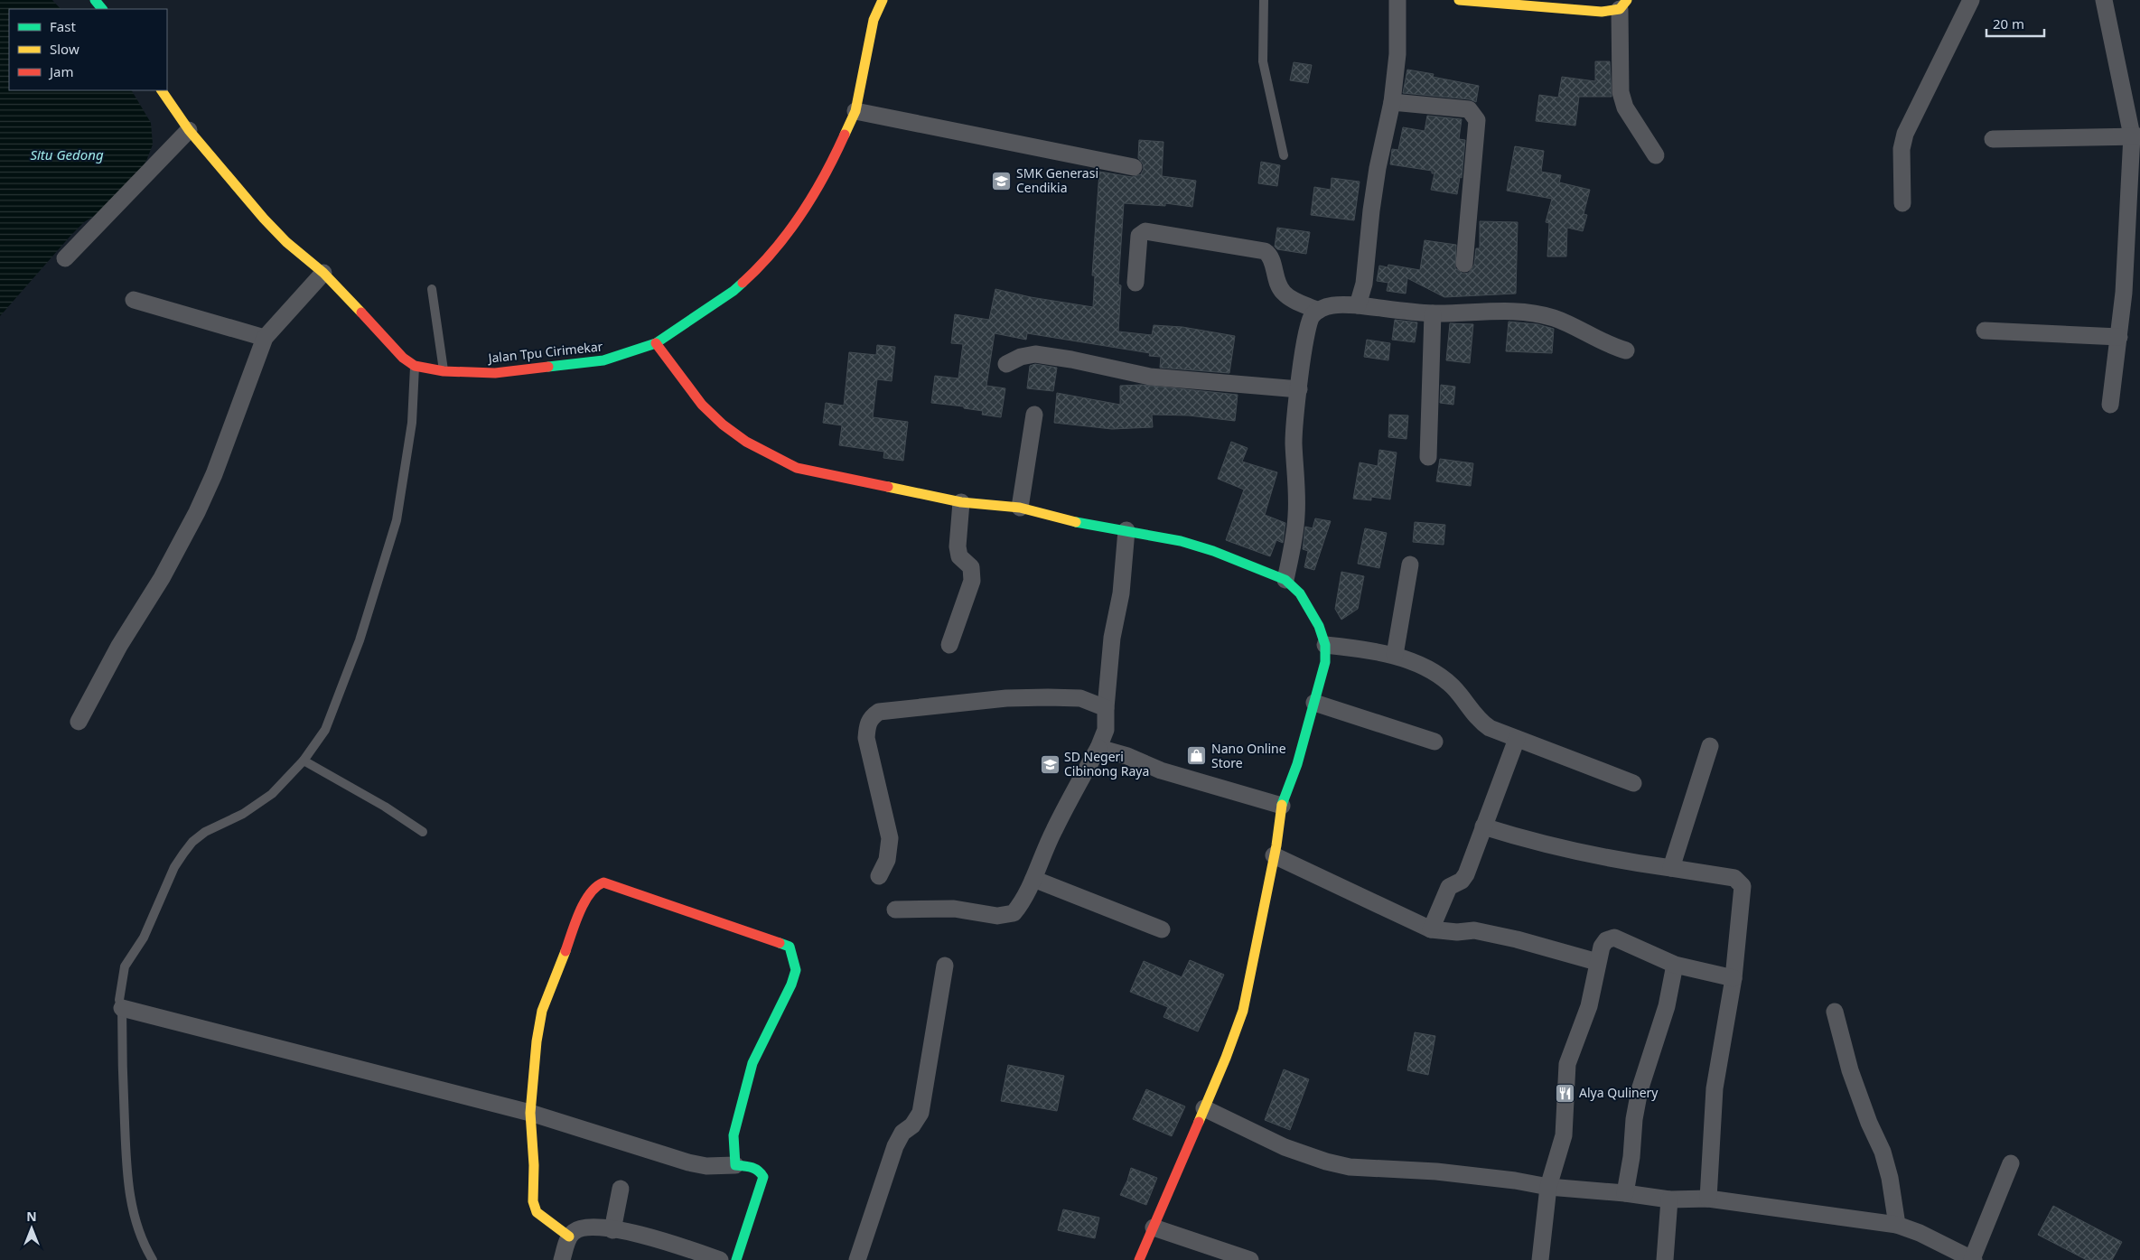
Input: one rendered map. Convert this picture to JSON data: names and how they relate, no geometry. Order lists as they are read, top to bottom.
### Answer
{
  "streets": {
    "street": ["Jalan Tpu Cirimekar"]
  },
  "water": ["Situ Gedong"],
  "places": {
    "school or university": ["SMK Generasi Cendikia", "SD Negeri Cibinong Raya"],
    "shop": ["Nano Online Store"],
    "restaurant": ["Alya Qulinery"]
  },
  "legend": ["Fast", "Slow", "Jam"],
  "scale_bar": "20 m",
  "north": "top"
}
